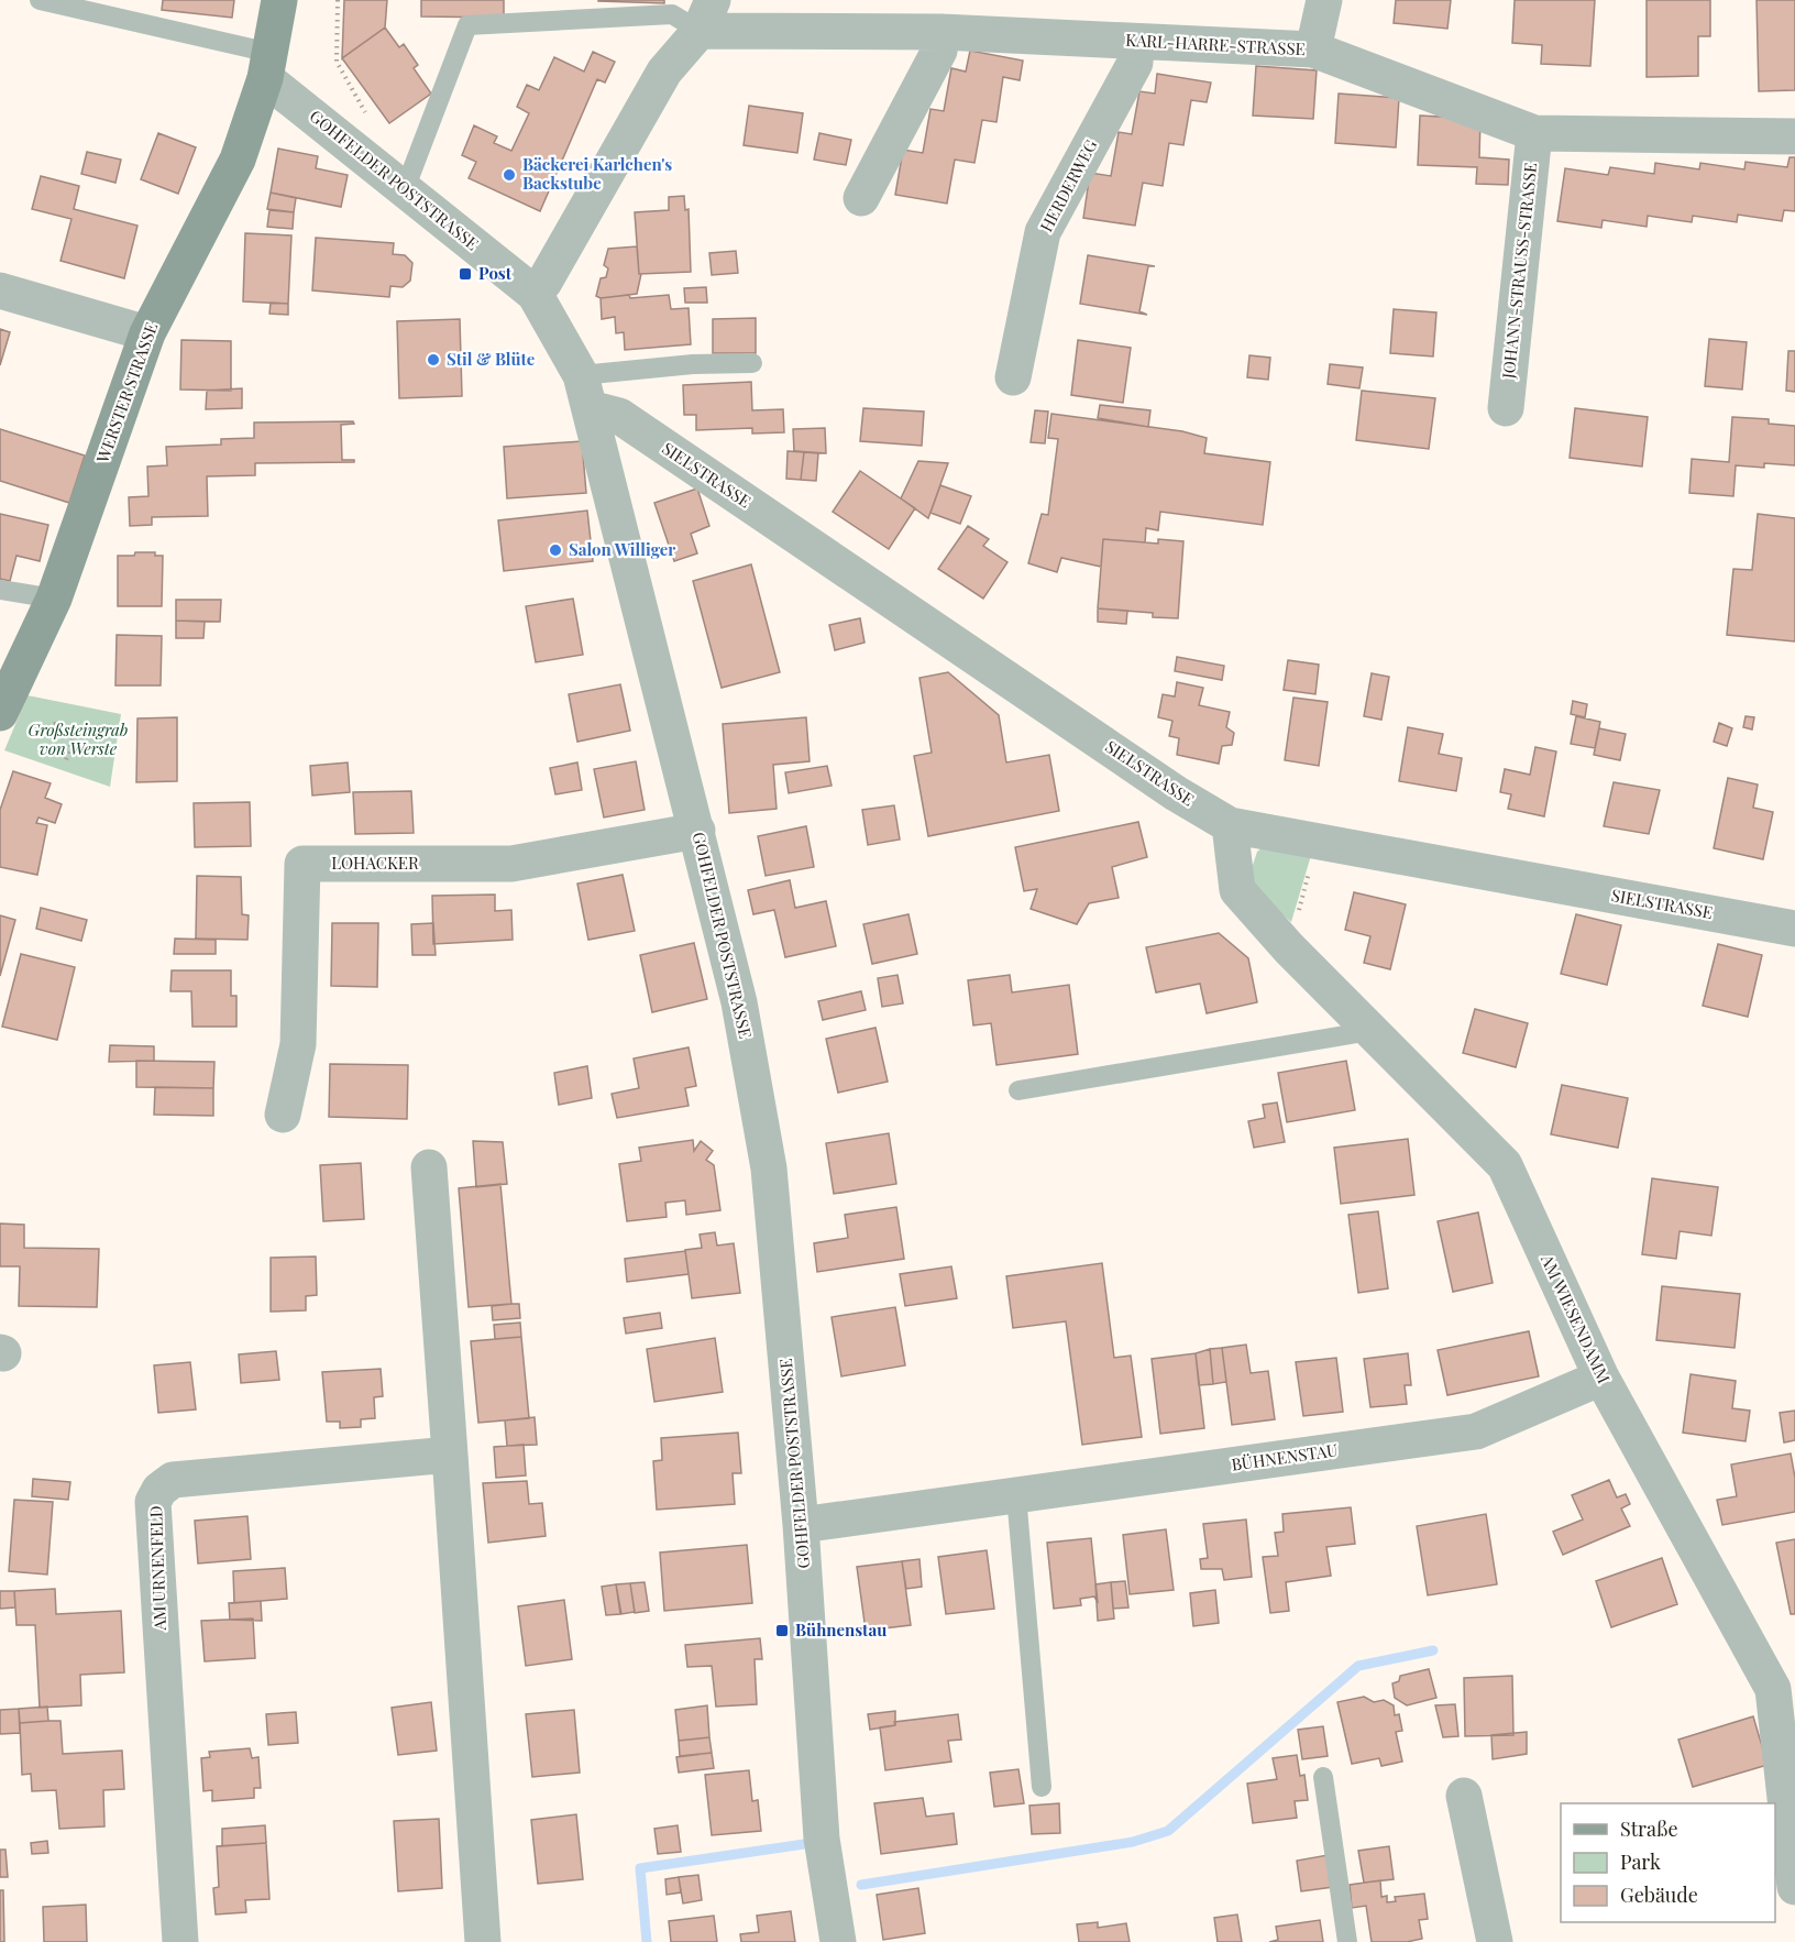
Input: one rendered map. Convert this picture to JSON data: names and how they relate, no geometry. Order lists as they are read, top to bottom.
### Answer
{
  "streets": {
    "main road": ["WERSTER STRASSE"],
    "street": [
      "KARL-HARRE-STRASSE",
      "GOHFELDER POSTSTRASSE",
      "HERDERWEG",
      "JOHANN-STRAUSS-STRASSE",
      "SIELSTRASSE",
      "LOHACKER",
      "AM WIESENDAMM",
      "BÜHNENSTAU",
      "AM URNENFELD"
    ]
  },
  "crossings": [
    ["KARL-HARRE-STRASSE", "HERDERWEG"],
    ["KARL-HARRE-STRASSE", "JOHANN-STRAUSS-STRASSE"],
    ["GOHFELDER POSTSTRASSE", "WERSTER STRASSE"],
    ["GOHFELDER POSTSTRASSE", "SIELSTRASSE"],
    ["GOHFELDER POSTSTRASSE", "LOHACKER"],
    ["GOHFELDER POSTSTRASSE", "BÜHNENSTAU"],
    ["SIELSTRASSE", "AM WIESENDAMM"],
    ["AM WIESENDAMM", "BÜHNENSTAU"]
  ],
  "parks": ["Großsteingrab von Werste"],
  "places": {
    "other": ["Bäckerei Karlchen's Backstube", "Stil & Blüte", "Salon Williger"],
    "transit": ["Post", "Bühnenstau"]
  },
  "legend": ["Straße", "Park", "Gebäude"]
}
